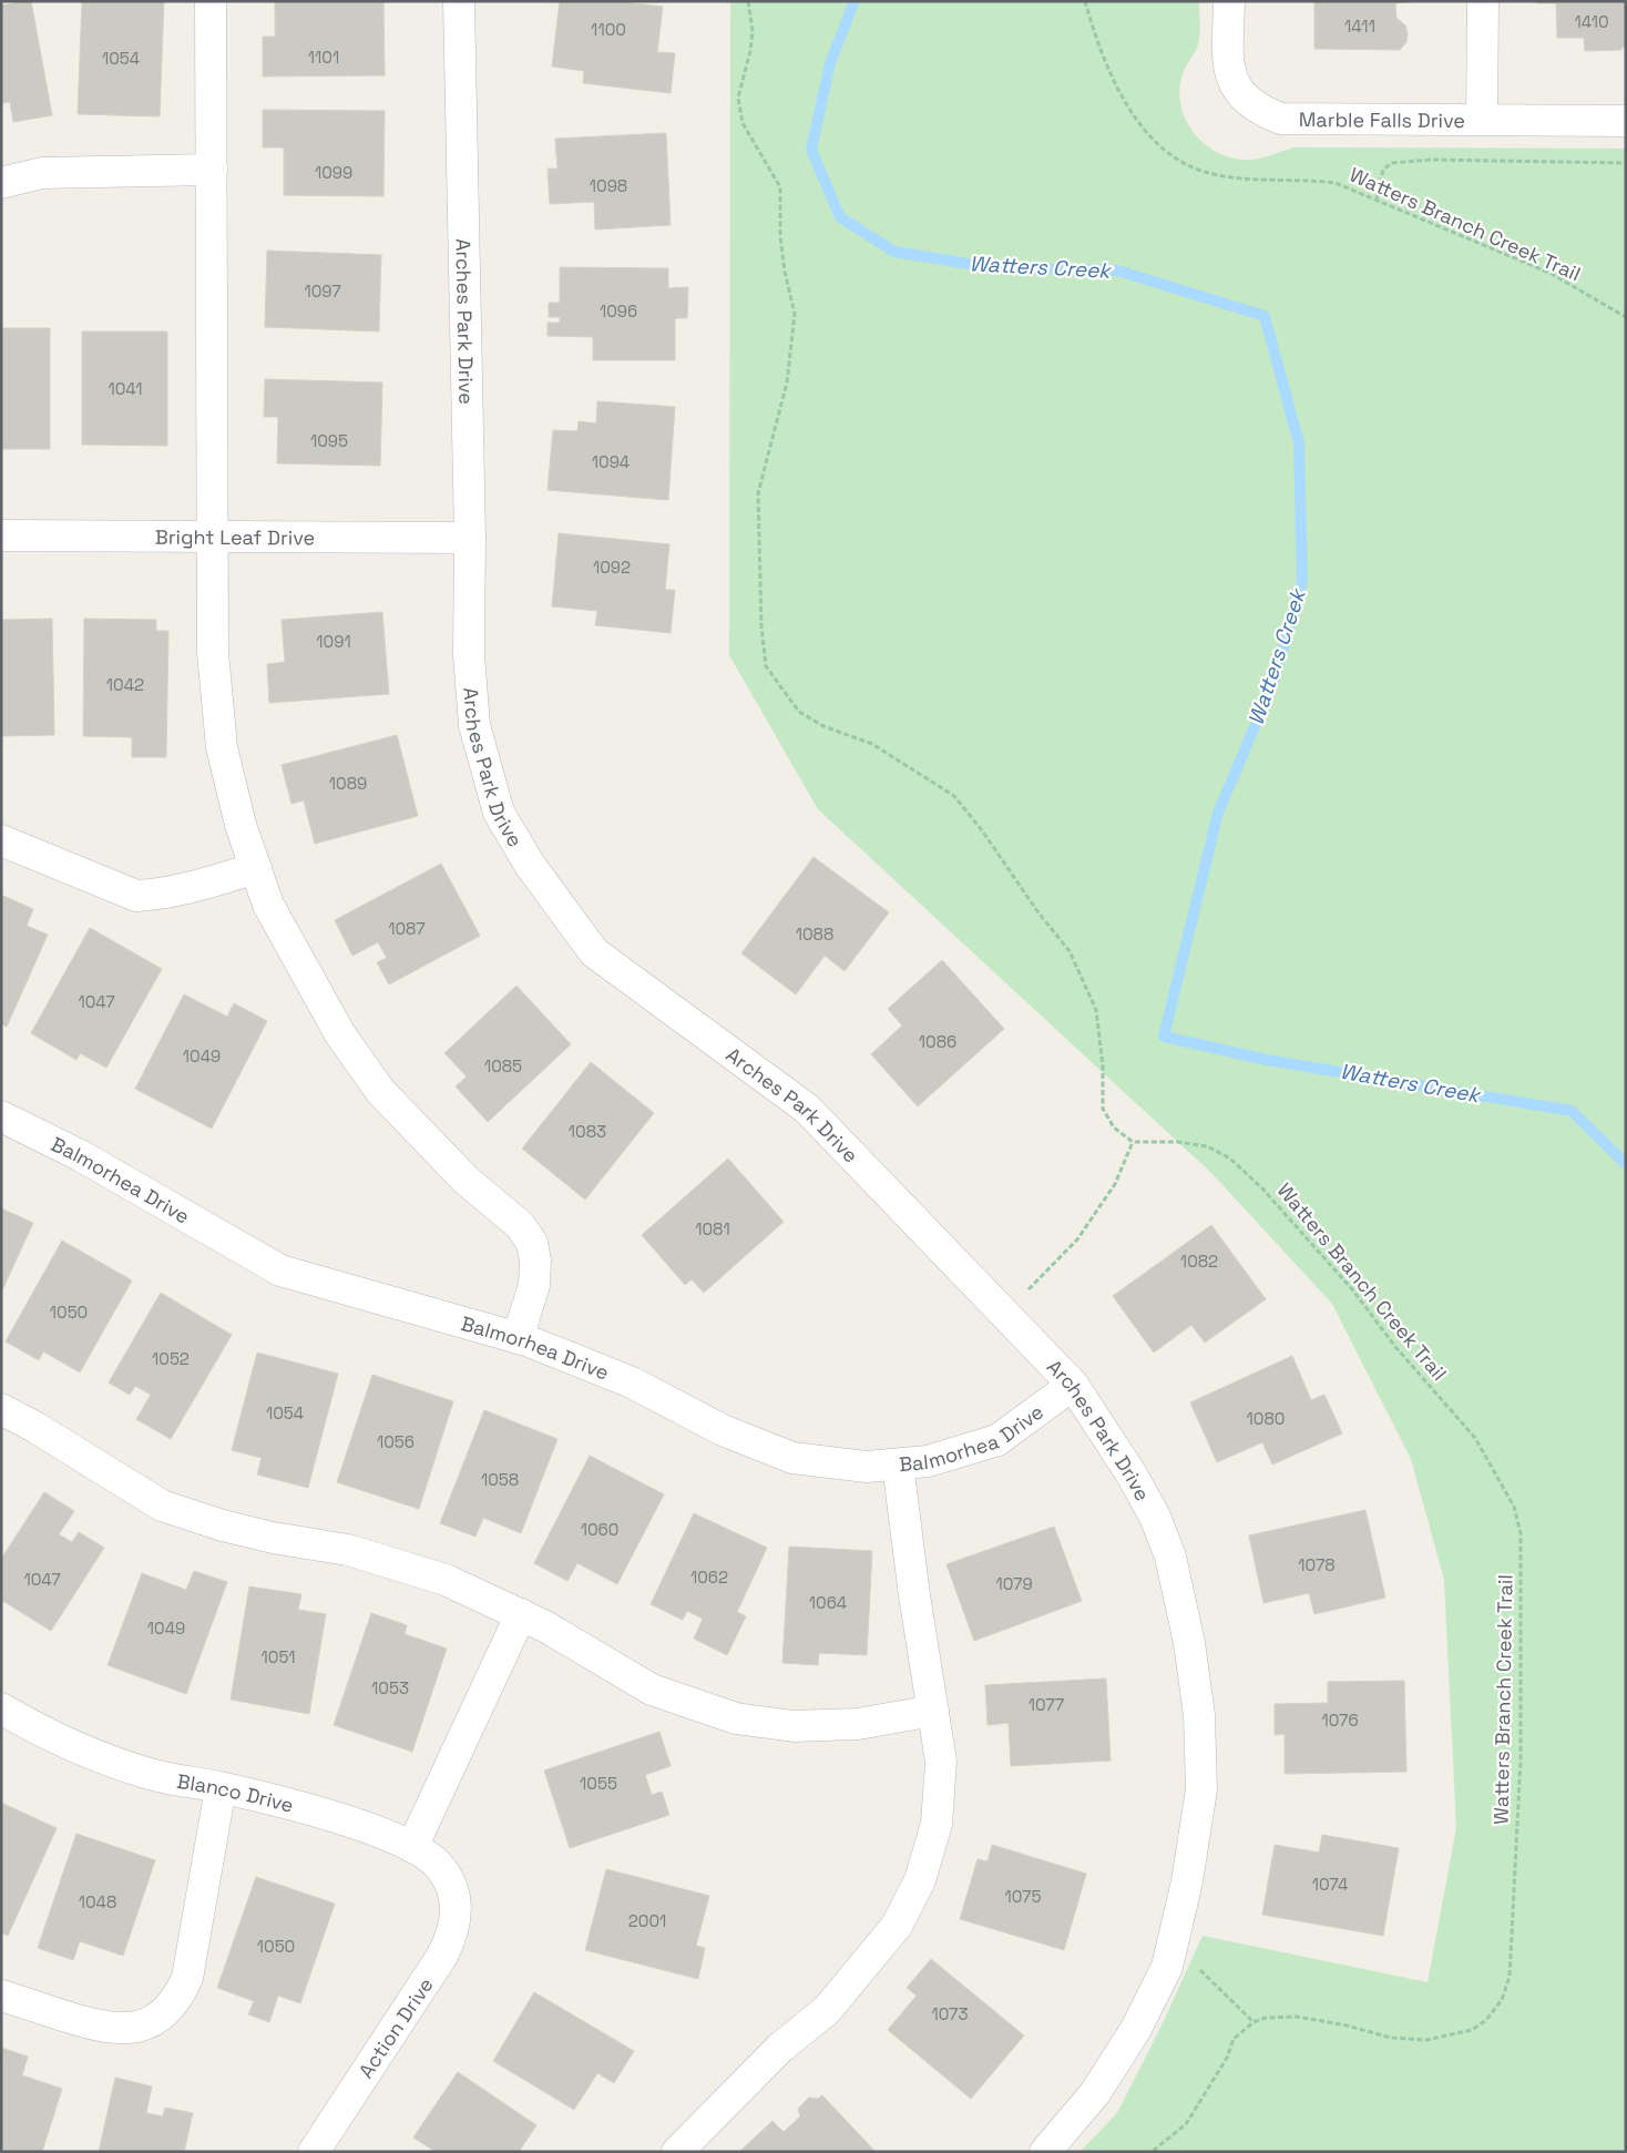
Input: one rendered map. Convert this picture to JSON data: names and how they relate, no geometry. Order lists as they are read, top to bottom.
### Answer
{
  "streets": {
    "street": [
      "Marble Falls Drive",
      "Arches Park Drive",
      "Bright Leaf Drive",
      "Balmorhea Drive",
      "Blanco Drive",
      "Action Drive"
    ],
    "path": ["Watters Branch Creek Trail"]
  },
  "crossings": [
    ["Arches Park Drive", "Bright Leaf Drive"],
    ["Arches Park Drive", "Balmorhea Drive"],
    ["Blanco Drive", "Action Drive"]
  ],
  "water": ["Watters Creek"],
  "house_numbers": [
    "1410",
    "1411",
    "1100",
    "1101",
    "1054",
    "1099",
    "1098",
    "1097",
    "1096",
    "1041",
    "1095",
    "1094",
    "1092",
    "1091",
    "1042",
    "1089",
    "1087",
    "1088",
    "1047",
    "1086",
    "1049",
    "1085",
    "1083",
    "1081",
    "1082",
    "1050",
    "1052",
    "1054",
    "1080",
    "1056",
    "1058",
    "1060",
    "1078",
    "1062",
    "1047",
    "1079",
    "1064",
    "1049",
    "1051",
    "1053",
    "1077",
    "1076",
    "1055",
    "1074",
    "1075",
    "1048",
    "2001",
    "1050",
    "1073"
  ]
}
